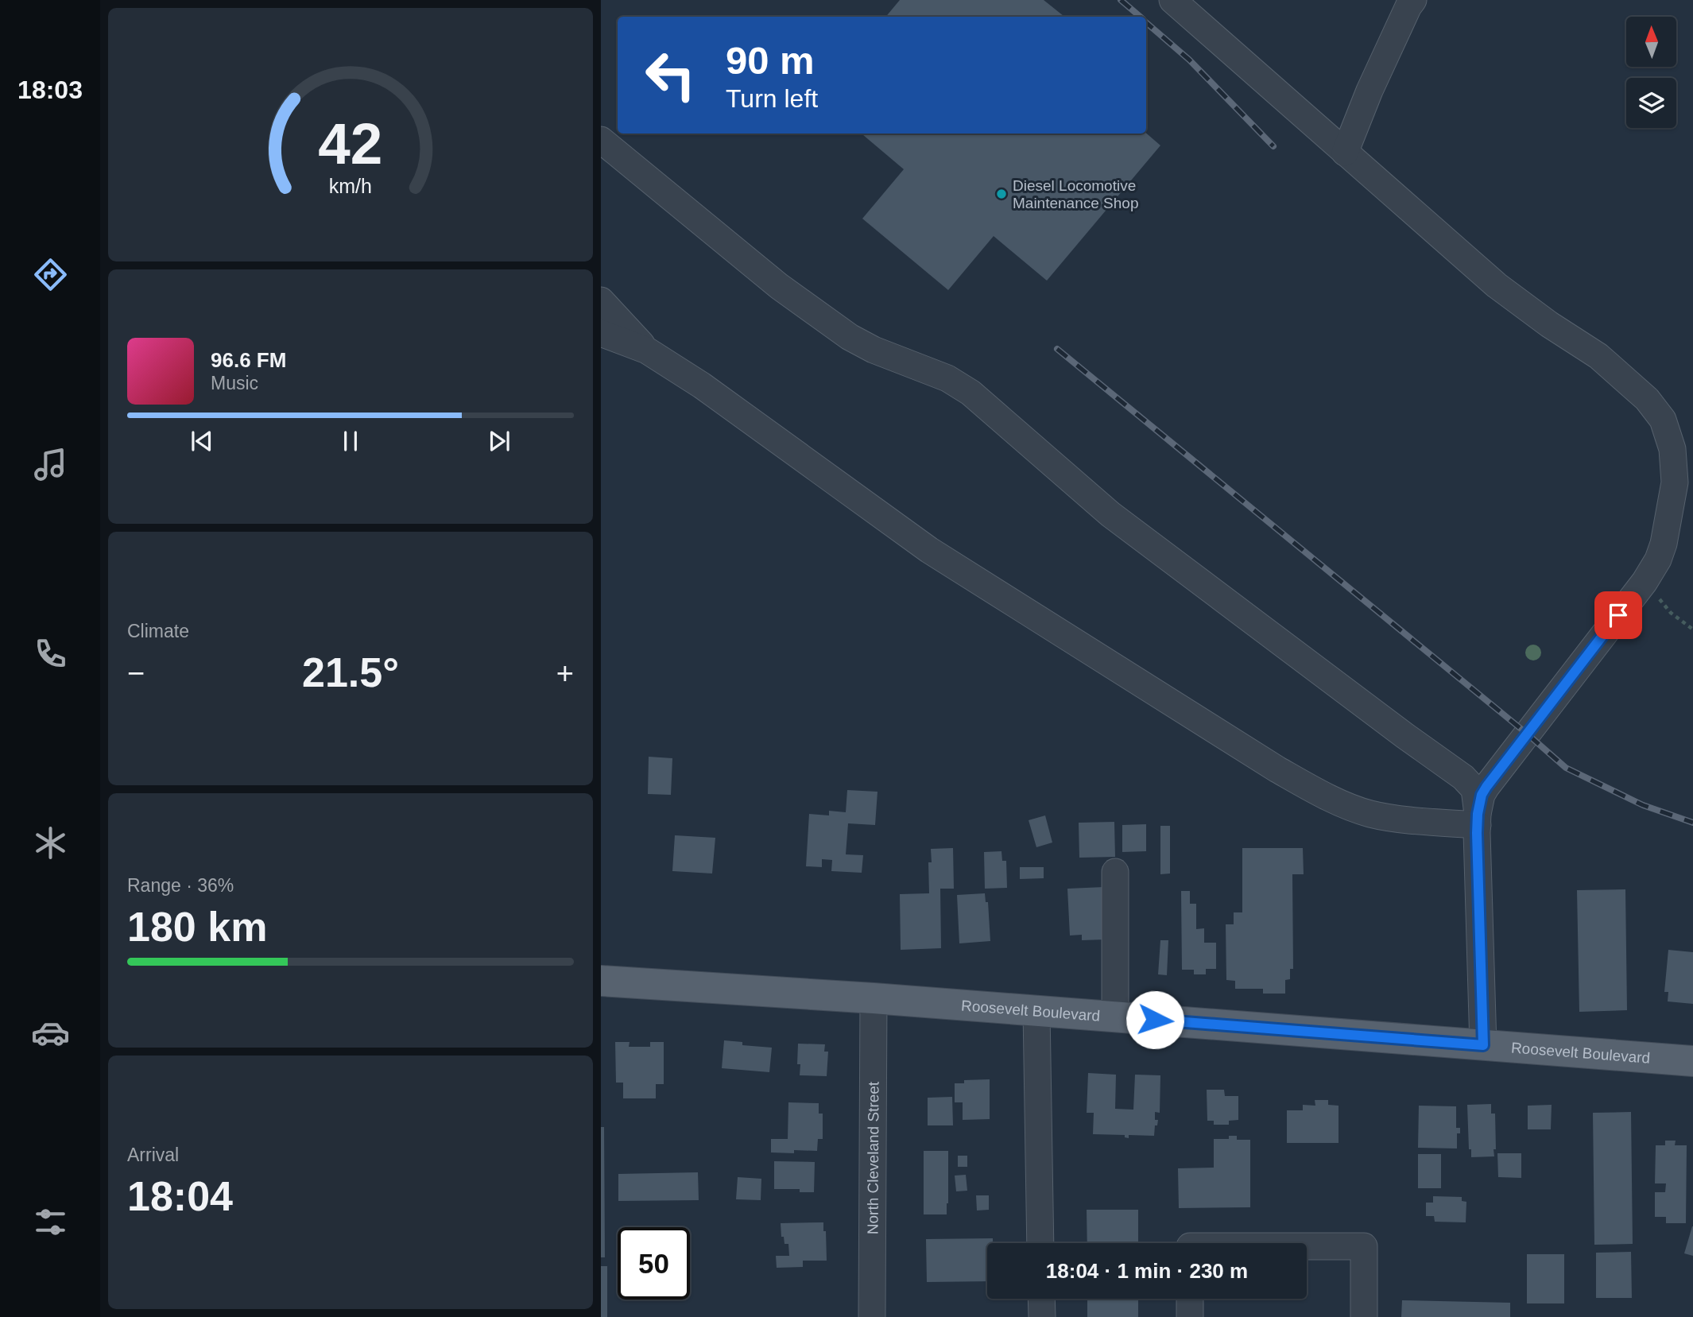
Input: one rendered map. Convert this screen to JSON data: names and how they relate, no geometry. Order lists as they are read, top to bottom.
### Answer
{
  "streets": {
    "main road": ["Roosevelt Boulevard"],
    "street": ["North Cleveland Street"]
  },
  "crossings": [
    ["Roosevelt Boulevard", "North Cleveland Street"]
  ],
  "places": ["Diesel Locomotive Maintenance Shop"],
  "north": "top",
  "page": {
    "tabs": "18:03",
    "turn": ["90 m", "Turn left"],
    "song": ["96.6 FM", "Music"],
    "tile": [
      "Climate",
      ["Range · 36%", "180 km"],
      ["Arrival", "18:04"]
    ],
    "heat": ["−", "21.5°", "+"],
    "limit": "50",
    "trip": "18:04 · 1 min · 230 m",
    "gauge": ["42", "km/h"]
  }
}
